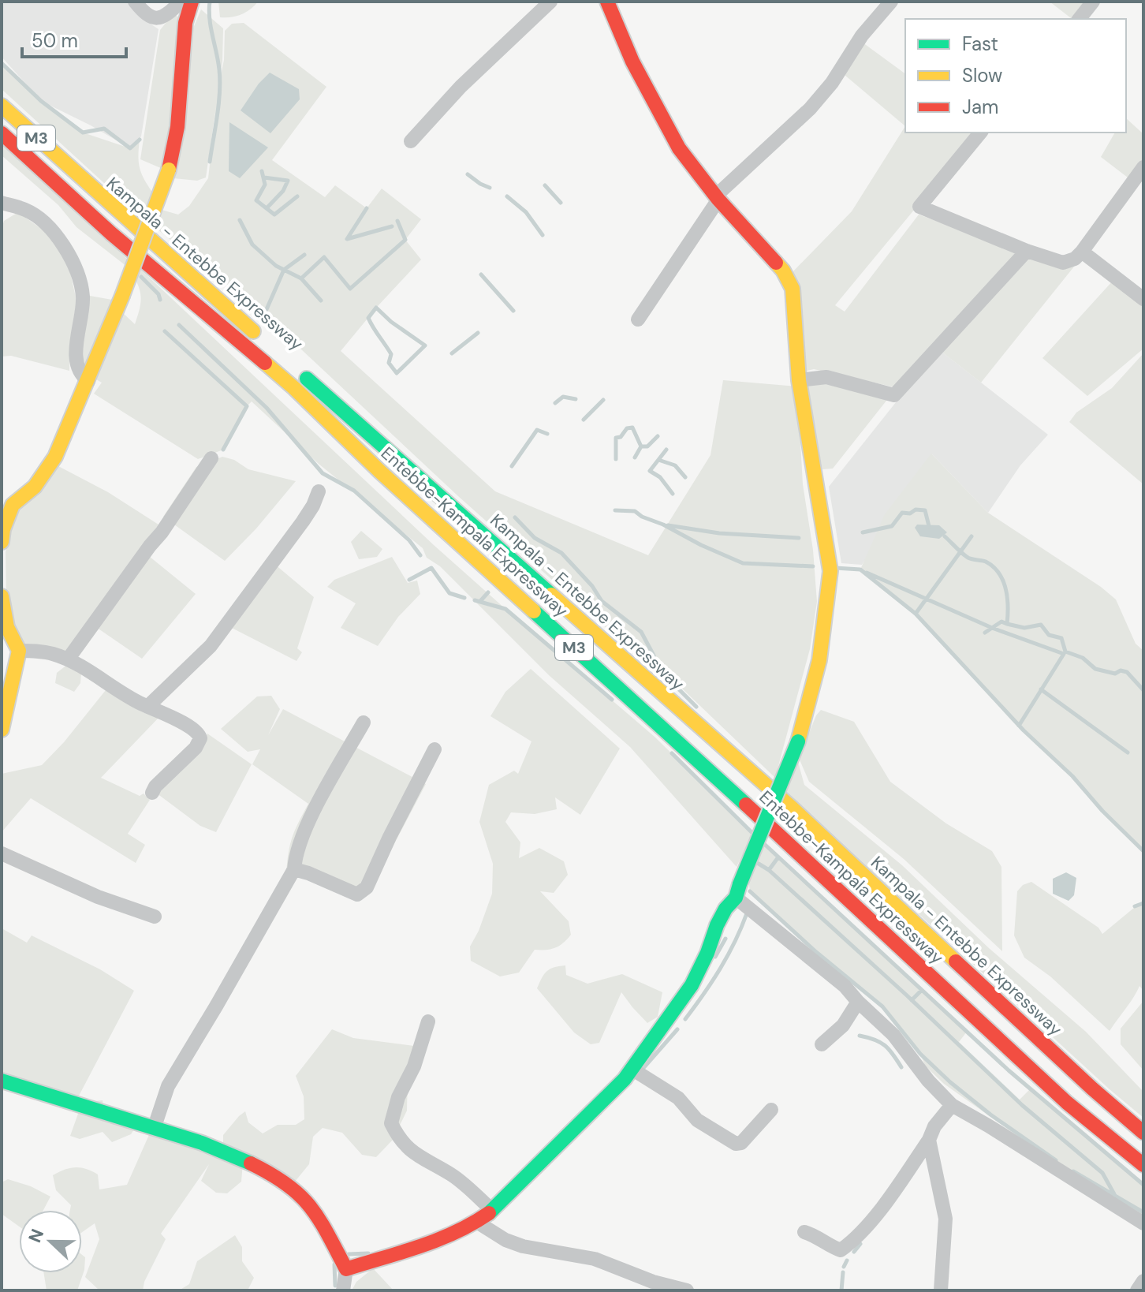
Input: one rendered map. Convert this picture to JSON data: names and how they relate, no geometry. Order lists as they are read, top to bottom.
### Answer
{
  "streets": {
    "main road": ["M3", "Kampala - Entebbe Expressway", "Entebbe-Kampala Expressway"]
  },
  "legend": ["Fast", "Slow", "Jam"],
  "scale_bar": "50 m",
  "north": "left"
}
